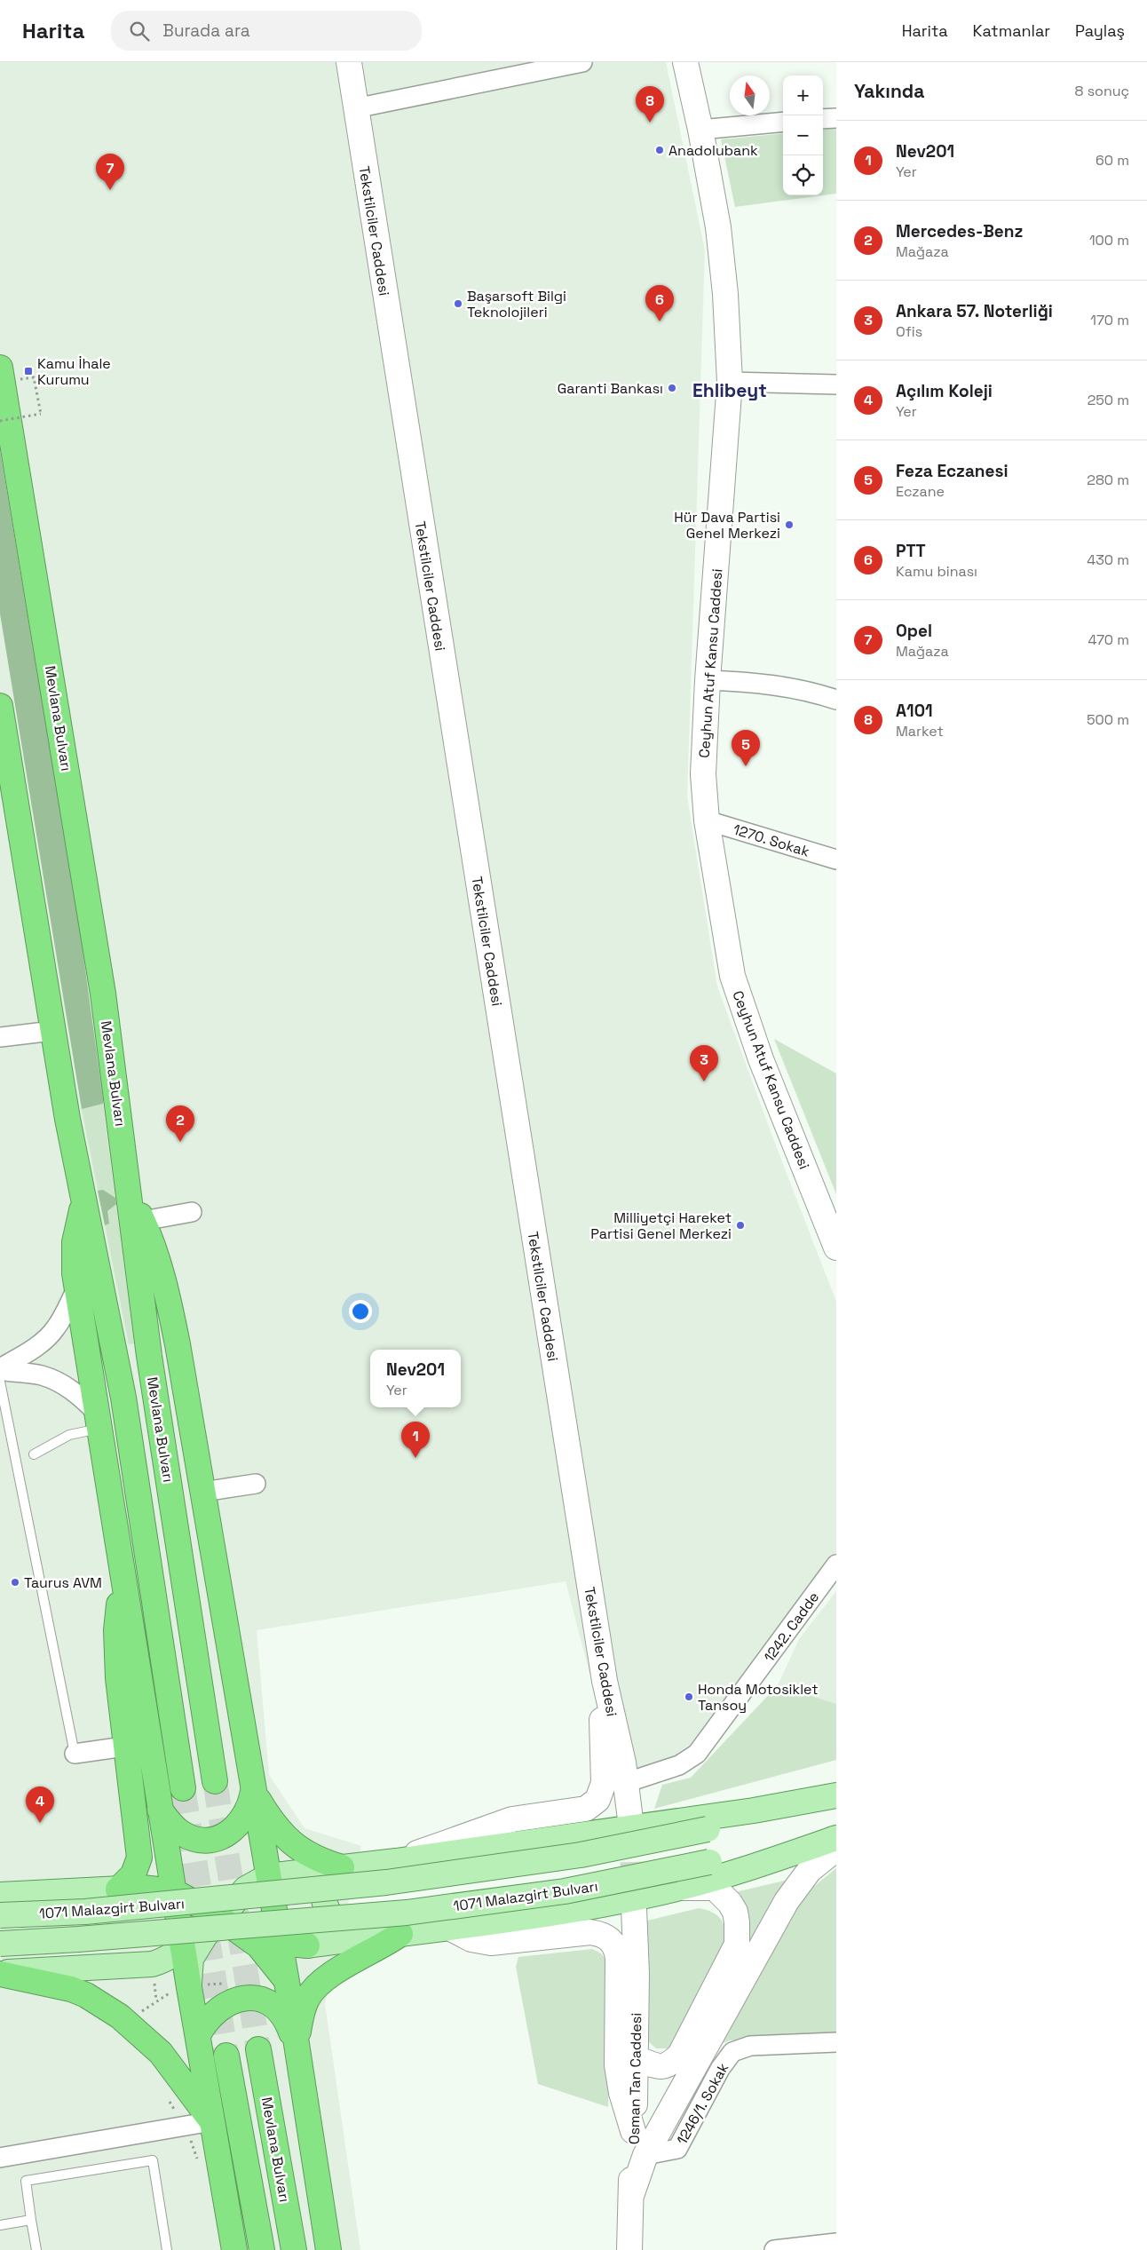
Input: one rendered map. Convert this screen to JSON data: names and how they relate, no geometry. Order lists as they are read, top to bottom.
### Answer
{
  "streets": {
    "highway": ["Mevlana Bulvarı"],
    "main road": ["1071 Malazgirt Bulvarı"],
    "street": [
      "Tekstilciler Caddesi",
      "Ceyhun Atuf Kansu Caddesi",
      "1270. Sokak",
      "1242. Cadde",
      "Osman Tan Caddesi",
      "1246/1. Sokak"
    ]
  },
  "crossings": [
    ["Tekstilciler Caddesi", "1242. Cadde"],
    ["Ceyhun Atuf Kansu Caddesi", "1270. Sokak"]
  ],
  "districts": ["Ehlibeyt"],
  "places": {
    "other": [
      "Anadolubank",
      "Başarsoft Bilgi Teknolojileri",
      "Garanti Bankası",
      "Hür Dava Partisi Genel Merkezi",
      "Milliyetçi Hareket Partisi Genel Merkezi",
      "Taurus AVM",
      "Honda Motosiklet Tansoy"
    ],
    "transit": ["Kamu İhale Kurumu"]
  },
  "north": "top",
  "page": {
    "header": "Harita",
    "search": "Burada ara",
    "nav": ["Harita", "Katmanlar", "Paylaş"],
    "heading": ["Yakında", "8 sonuç"],
    "map_buttons": ["+", "−"],
    "pins": [
      "8",
      "7",
      "6",
      "5",
      "3",
      "2",
      "1",
      "4"
    ],
    "list": [
      {
        "mark": "1",
        "name": "Nev201",
        "note": "Yer",
        "value": "60 m"
      },
      {
        "mark": "2",
        "name": "Mercedes-Benz",
        "note": "Mağaza",
        "value": "100 m"
      },
      {
        "mark": "3",
        "name": "Ankara 57. Noterliği",
        "note": "Ofis",
        "value": "170 m"
      },
      {
        "mark": "4",
        "name": "Açılım Koleji",
        "note": "Yer",
        "value": "250 m"
      },
      {
        "mark": "5",
        "name": "Feza Eczanesi",
        "note": "Eczane",
        "value": "280 m"
      },
      {
        "mark": "6",
        "name": "PTT",
        "note": "Kamu binası",
        "value": "430 m"
      },
      {
        "mark": "7",
        "name": "Opel",
        "note": "Mağaza",
        "value": "470 m"
      },
      {
        "mark": "8",
        "name": "A101",
        "note": "Market",
        "value": "500 m"
      }
    ],
    "popup": ["Nev201", "Yer"]
  }
}
